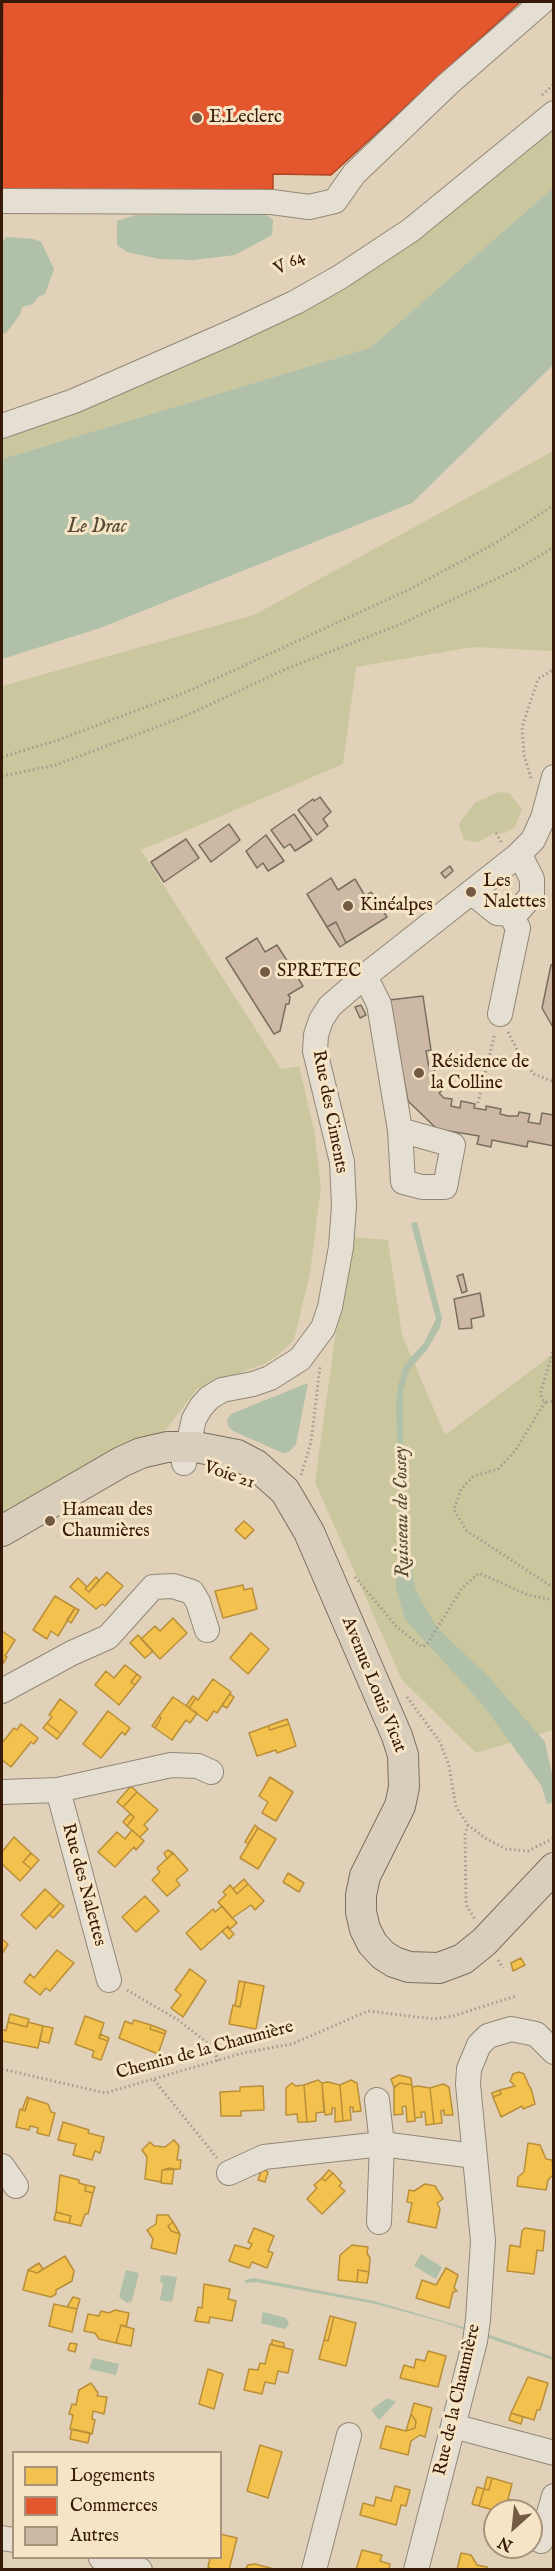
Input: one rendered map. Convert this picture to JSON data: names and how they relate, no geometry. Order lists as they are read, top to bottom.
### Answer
{
  "streets": {
    "main road": ["Voie 21", "Avenue Louis Vicat"],
    "street": ["Rue des Ciments", "Rue des Nalettes", "Rue de la Chaumière"],
    "path": ["Chemin de la Chaumière"]
  },
  "crossings": [
    ["Rue des Ciments", "Voie 21"],
    ["Voie 21", "Avenue Louis Vicat"]
  ],
  "water": ["Le Drac", "Ruisseau de Cossey"],
  "places": [
    "E.Leclerc",
    "Les Nalettes",
    "Kinéalpes",
    "SPRETEC",
    "Résidence de la Colline",
    "Hameau des Chaumières"
  ],
  "legend": ["Logements", "Commerces", "Autres"],
  "north": "bottom left"
}
